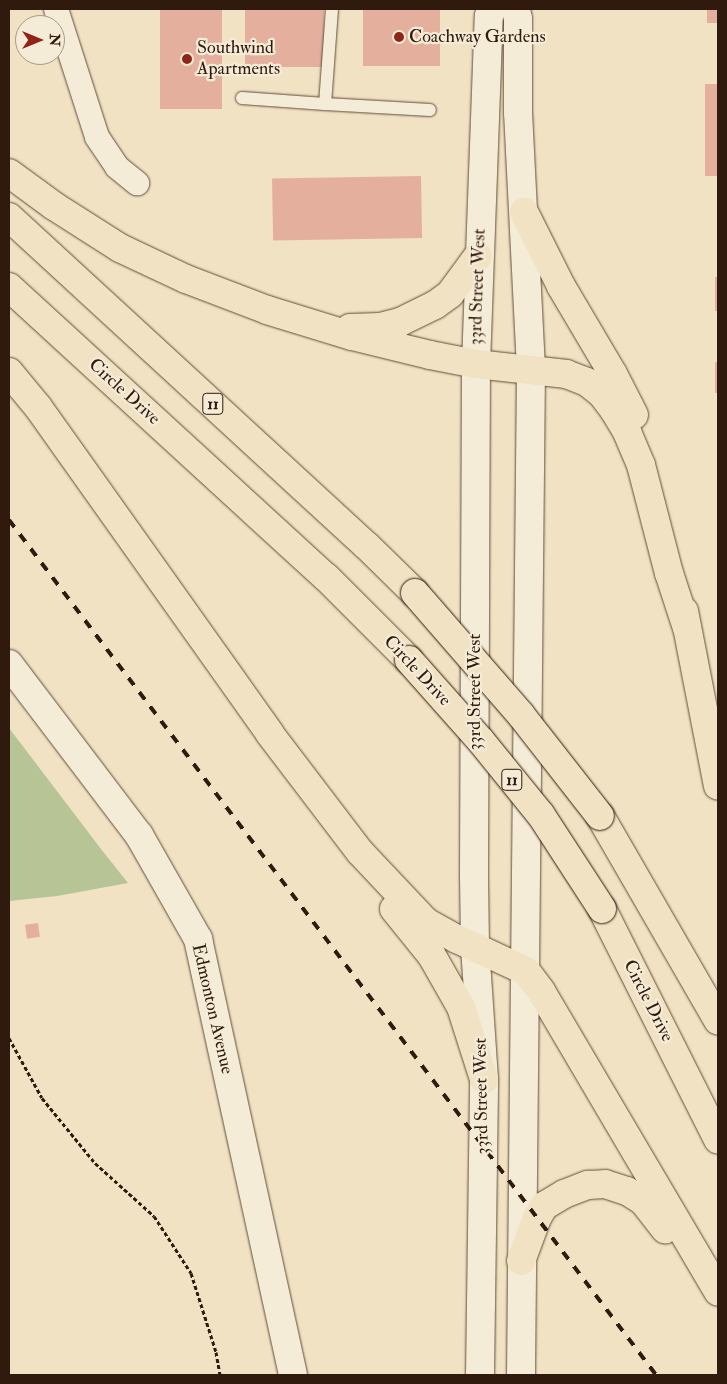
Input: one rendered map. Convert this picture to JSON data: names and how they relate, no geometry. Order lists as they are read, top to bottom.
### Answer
{
  "streets": {
    "highway": ["Circle Drive", "11"],
    "main road": ["33rd Street West", "Edmonton Avenue"]
  },
  "places": ["Coachway Gardens", "Southwind Apartments"],
  "north": "right"
}
